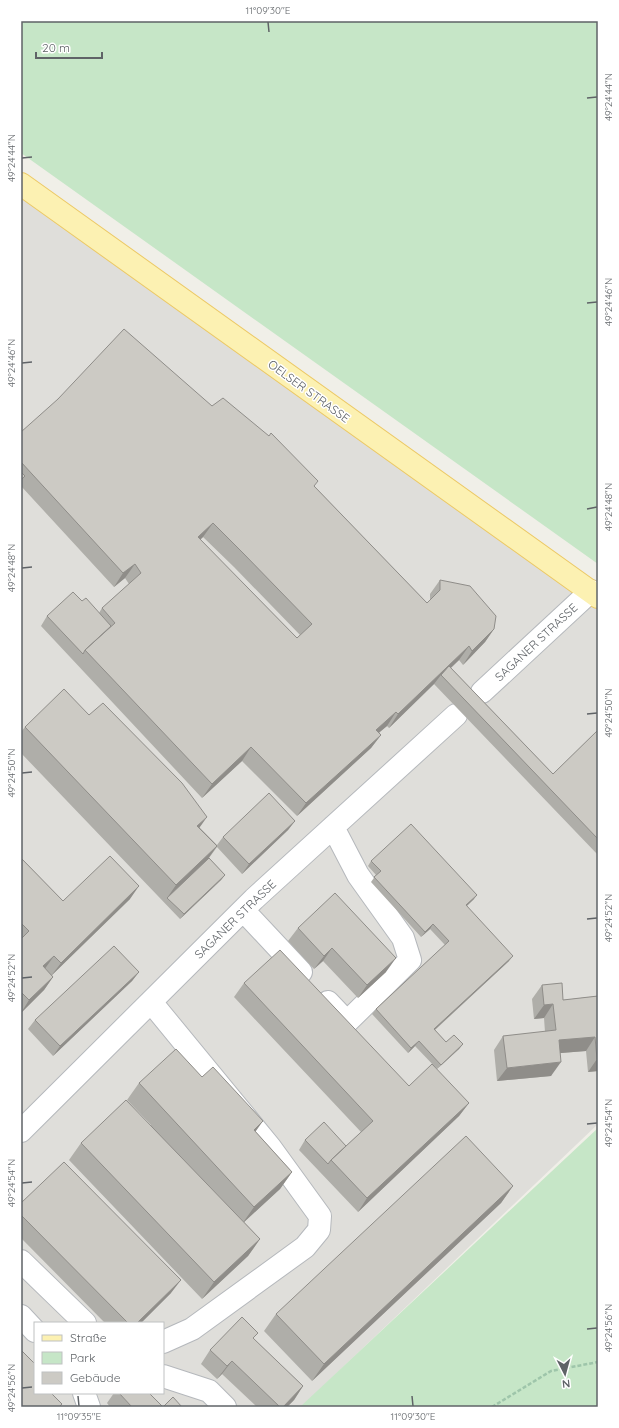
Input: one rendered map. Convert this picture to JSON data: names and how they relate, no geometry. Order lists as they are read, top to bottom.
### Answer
{
  "streets": {
    "main road": ["OELSER STRASSE"],
    "street": ["SAGANER STRASSE"]
  },
  "crossings": [
    ["OELSER STRASSE", "SAGANER STRASSE"]
  ],
  "legend": ["Straße", "Park", "Gebäude"],
  "scale_bar": "20 m",
  "north": "bottom",
  "coordinates": [
    "11°09'30\"E",
    "49°24'44\"N",
    "49°24'46\"N",
    "49°24'48\"N",
    "49°24'50\"N",
    "49°24'52\"N",
    "49°24'54\"N",
    "49°24'56\"N",
    "11°09'35\"E"
  ]
}
